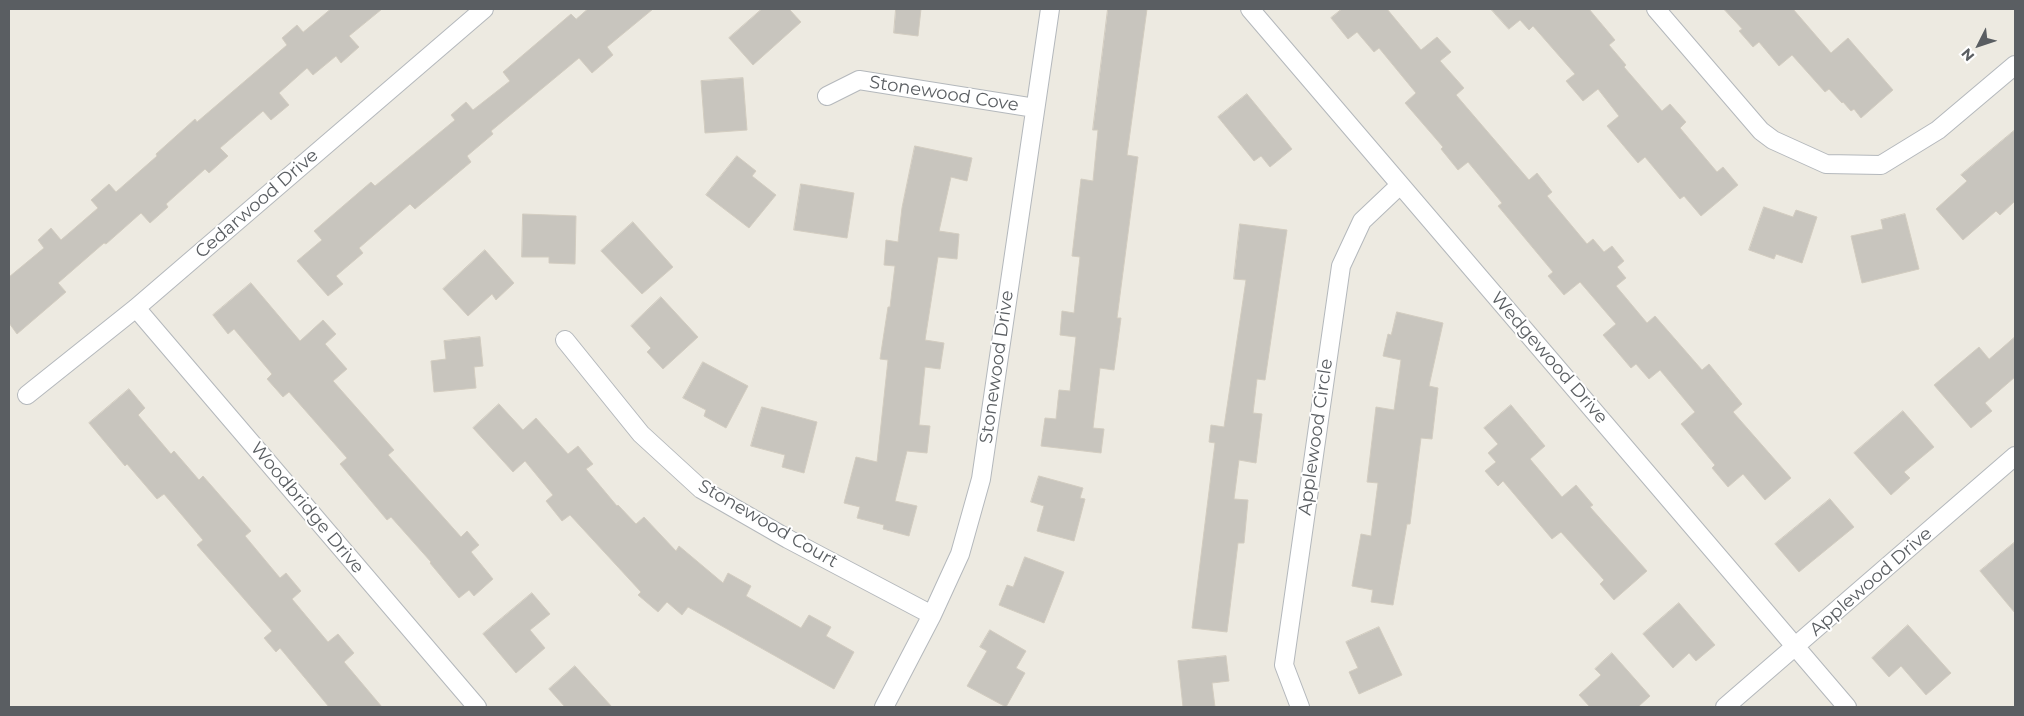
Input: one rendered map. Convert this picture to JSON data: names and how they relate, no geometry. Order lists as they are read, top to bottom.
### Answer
{
  "streets": {
    "street": [
      "Stonewood Cove",
      "Cedarwood Drive",
      "Wedgewood Drive",
      "Stonewood Drive",
      "Applewood Circle",
      "Woodbridge Drive",
      "Stonewood Court",
      "Applewood Drive"
    ]
  },
  "crossings": [
    ["Stonewood Cove", "Stonewood Drive"],
    ["Cedarwood Drive", "Woodbridge Drive"],
    ["Wedgewood Drive", "Applewood Circle"],
    ["Wedgewood Drive", "Applewood Drive"],
    ["Stonewood Drive", "Stonewood Court"]
  ],
  "north": "bottom left"
}
